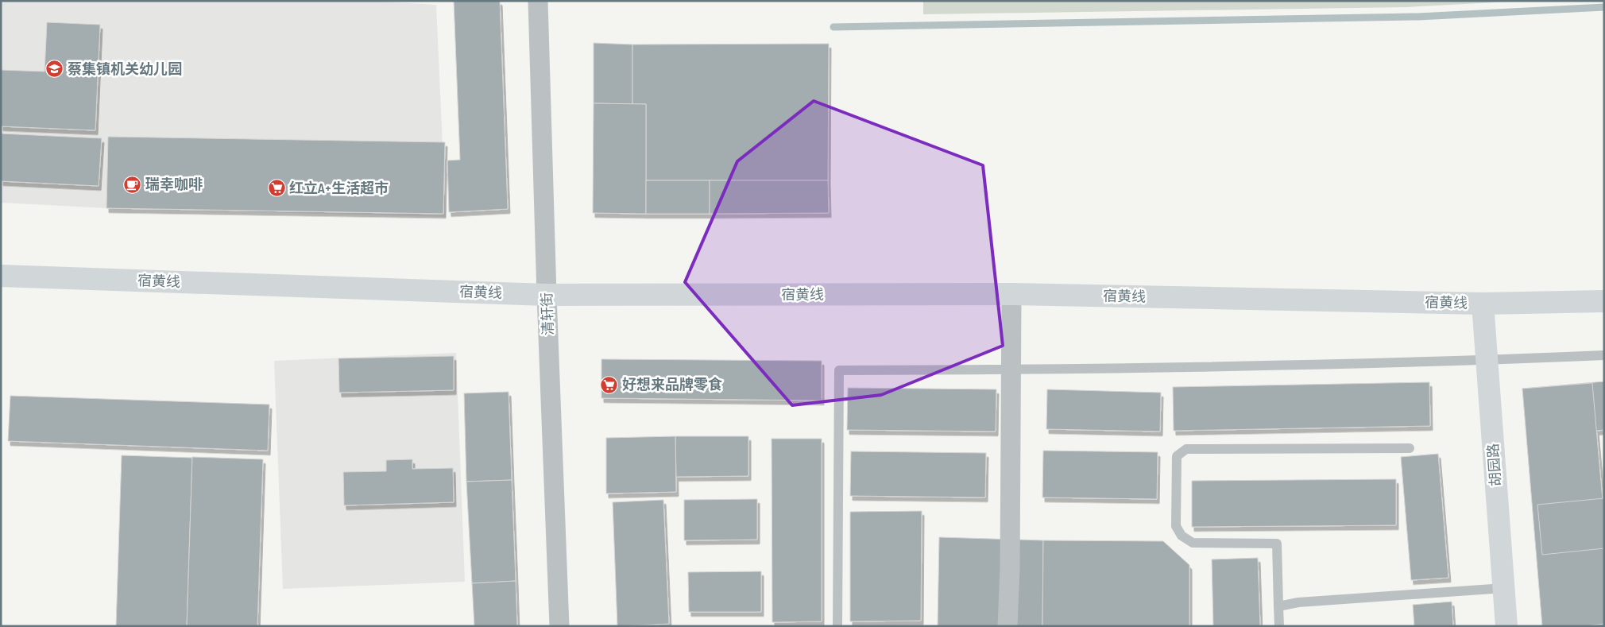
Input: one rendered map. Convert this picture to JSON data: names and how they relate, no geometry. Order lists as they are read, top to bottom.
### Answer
{
  "streets": {
    "main road": ["宿黄线", "胡园路"],
    "street": ["清轩街"]
  },
  "crossings": [
    ["宿黄线", "清轩街"],
    ["宿黄线", "胡园路"]
  ],
  "places": {
    "school or university": ["蔡集镇机关幼儿园"],
    "cafe": ["瑞幸咖啡"],
    "supermarket": ["红立A+生活超市", "好想来品牌零食"]
  }
}
